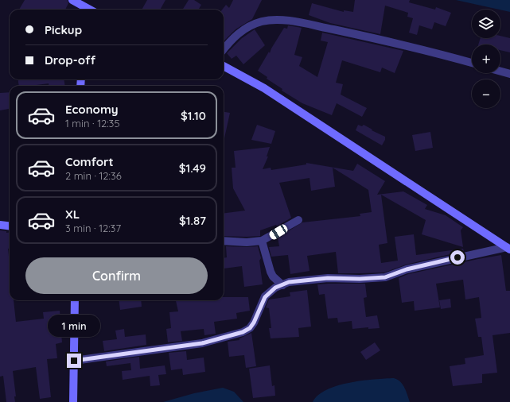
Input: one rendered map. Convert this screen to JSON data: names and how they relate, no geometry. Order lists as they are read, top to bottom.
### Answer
{
  "page": {
    "map_buttons": ["+", "−"],
    "banner": ["Pickup", "Drop-off"],
    "list": [
      {
        "name": "Economy",
        "note": "1 min · 12:35",
        "value": "$1.10"
      },
      {
        "name": "Comfort",
        "note": "2 min · 12:36",
        "value": "$1.49"
      },
      {
        "name": "XL",
        "note": "3 min · 12:37",
        "value": "$1.87"
      }
    ],
    "buttons": "Confirm",
    "bubble": "1 min"
  }
}
